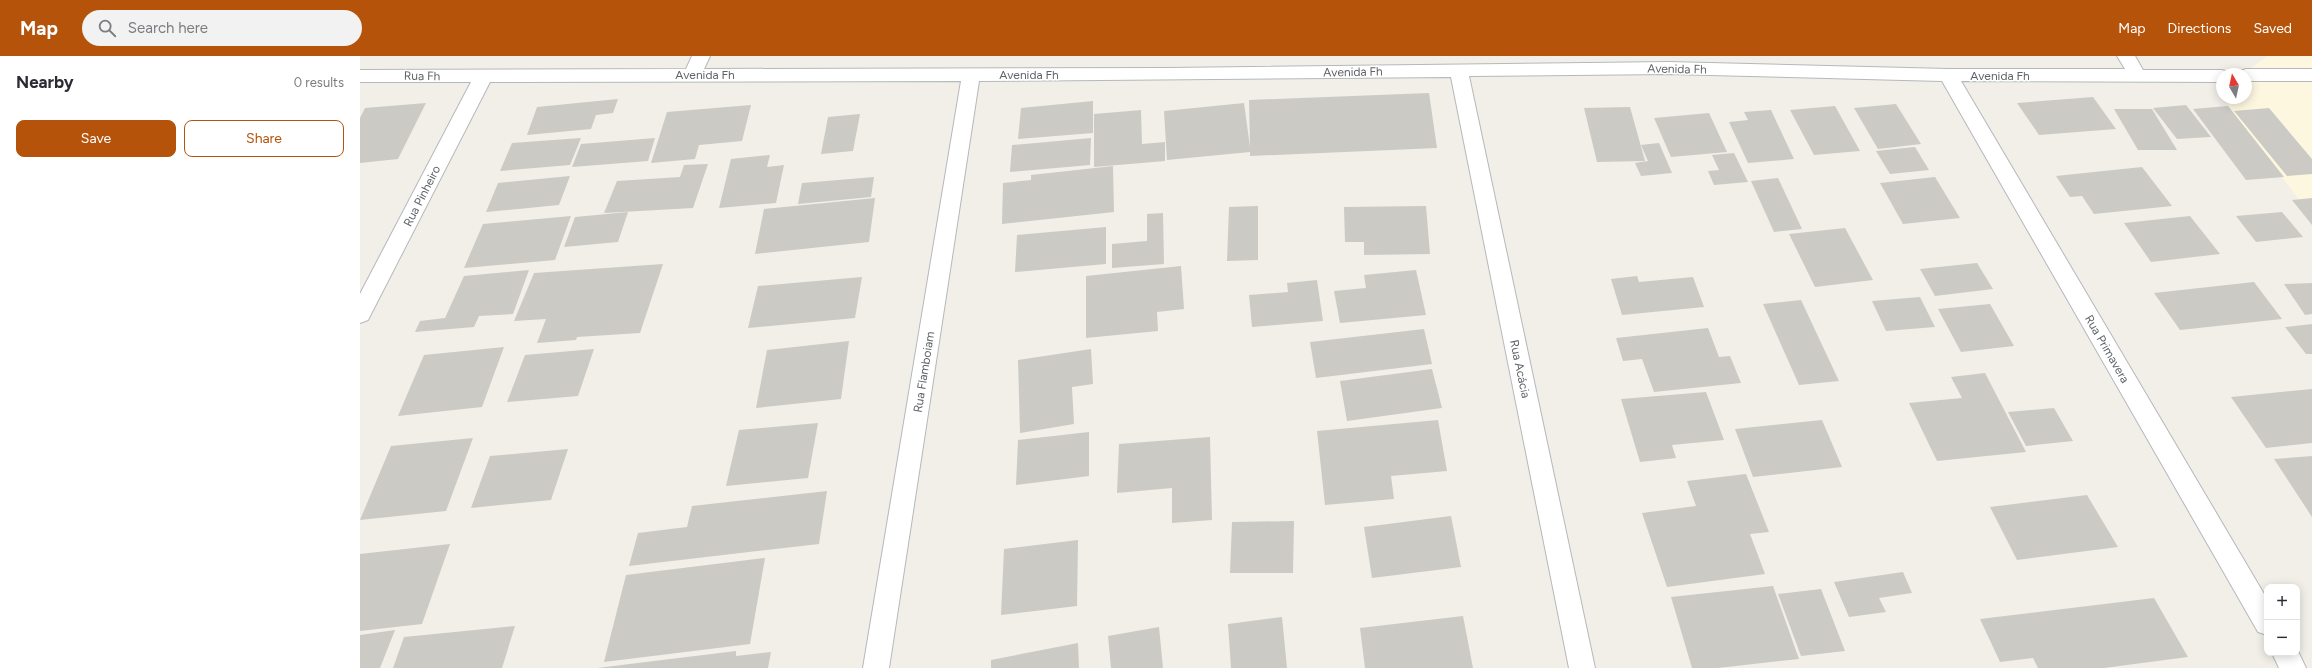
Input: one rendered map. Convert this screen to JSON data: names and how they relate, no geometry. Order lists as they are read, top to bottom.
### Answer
{
  "streets": {
    "street": [
      "Avenida Fh",
      "Rua Fh",
      "Rua Pinheiro",
      "Rua Primavera",
      "Rua Acácia",
      "Rua Flamboiam"
    ]
  },
  "crossings": [
    ["Avenida Fh", "Rua Fh"],
    ["Avenida Fh", "Rua Pinheiro"],
    ["Avenida Fh", "Rua Primavera"],
    ["Avenida Fh", "Rua Acácia"],
    ["Avenida Fh", "Rua Flamboiam"],
    ["Rua Fh", "Rua Pinheiro"]
  ],
  "north": "top",
  "page": {
    "header": "Map",
    "search": "Search here",
    "nav": ["Map", "Directions", "Saved"],
    "heading": ["Nearby", "0 results"],
    "buttons": ["Save", "Share"],
    "map_buttons": ["+", "−"]
  }
}
